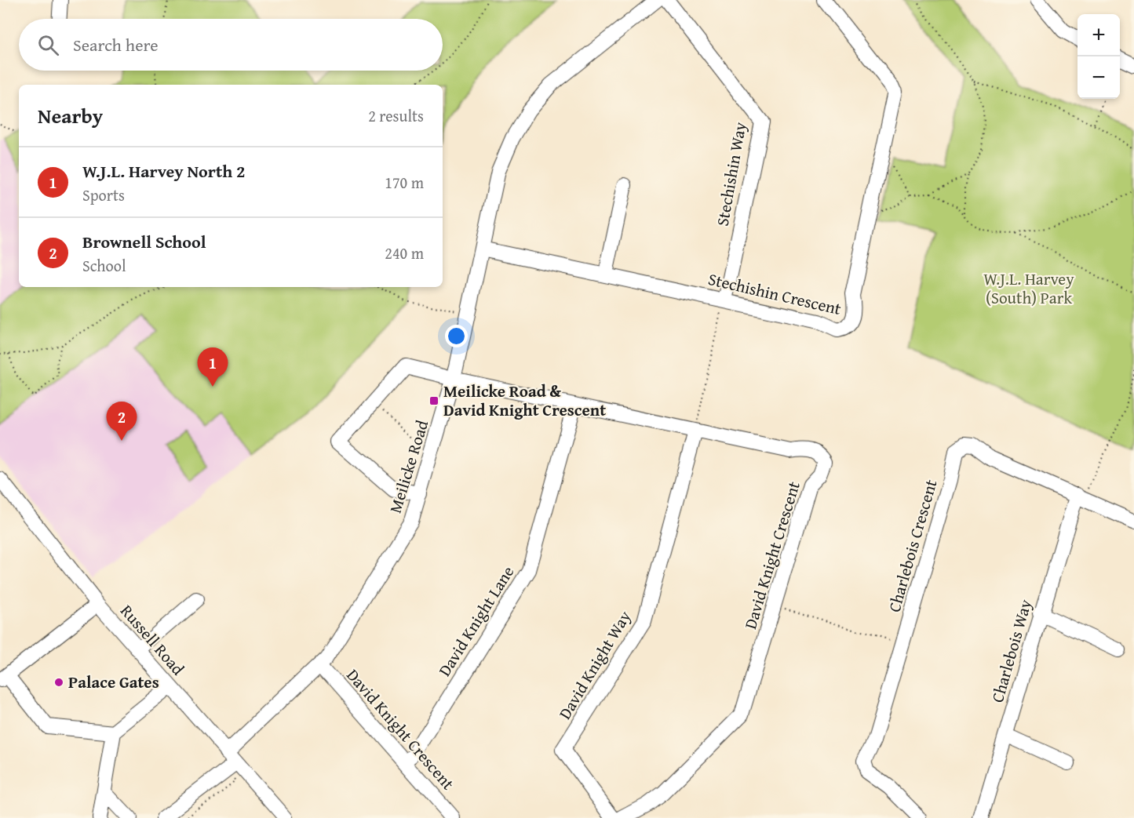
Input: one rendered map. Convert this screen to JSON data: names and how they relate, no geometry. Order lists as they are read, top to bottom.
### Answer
{
  "streets": {
    "street": [
      "Stechishin Way",
      "Stechishin Crescent",
      "Meilicke Road",
      "Charlebois Crescent",
      "David Knight Crescent",
      "David Knight Lane",
      "Russell Road",
      "Charlebois Way",
      "David Knight Way"
    ]
  },
  "crossings": [
    ["Stechishin Way", "Stechishin Crescent"],
    ["Stechishin Crescent", "Meilicke Road"],
    ["Meilicke Road", "David Knight Crescent"],
    ["Meilicke Road", "Russell Road"],
    ["Charlebois Crescent", "Charlebois Way"],
    ["David Knight Crescent", "David Knight Lane"],
    ["David Knight Crescent", "David Knight Way"]
  ],
  "parks": ["W.J.L. Harvey (South) Park"],
  "places": {
    "transit": ["Meilicke Road & David Knight Crescent"],
    "other": ["Palace Gates"]
  },
  "page": {
    "map_buttons": ["+", "−"],
    "search": "Search here",
    "heading": ["Nearby", "2 results"],
    "list": [
      {
        "mark": "1",
        "name": "W.J.L. Harvey North 2",
        "note": "Sports",
        "value": "170 m"
      },
      {
        "mark": "2",
        "name": "Brownell School",
        "note": "School",
        "value": "240 m"
      }
    ],
    "pins": ["1", "2"]
  }
}
